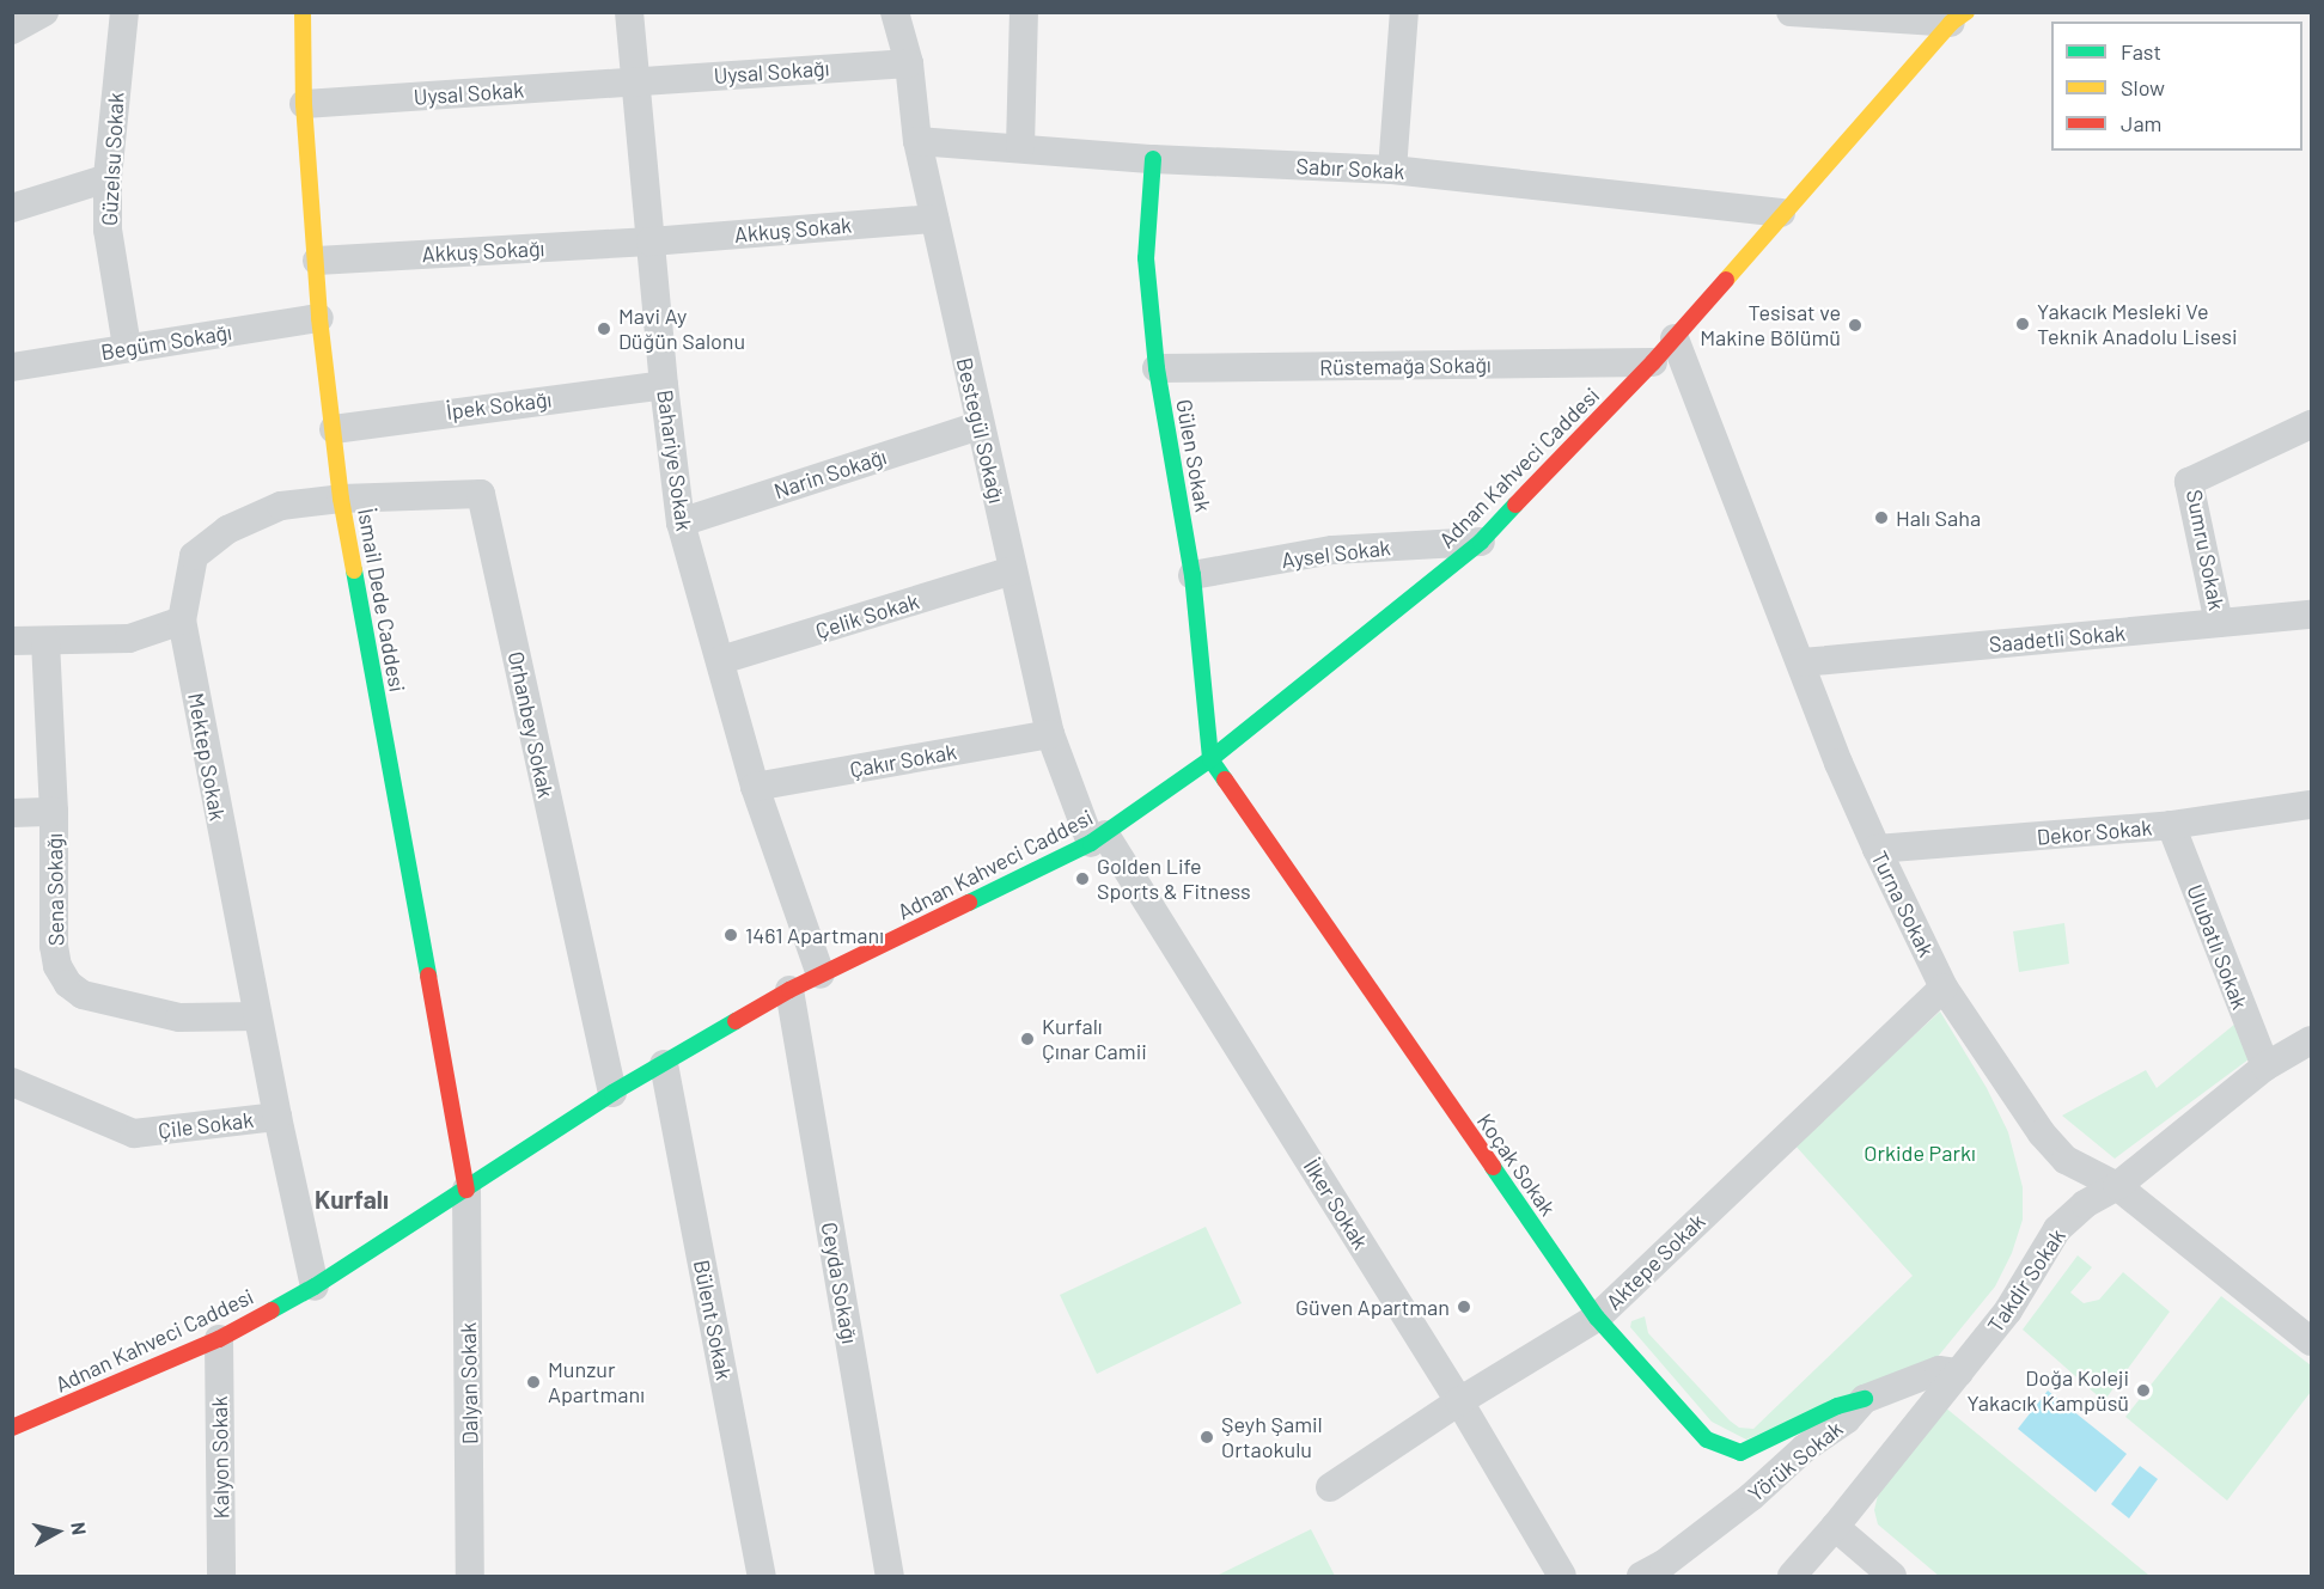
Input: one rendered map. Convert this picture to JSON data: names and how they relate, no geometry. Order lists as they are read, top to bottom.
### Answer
{
  "streets": {
    "street": [
      "Uysal Sokağı",
      "Uysal Sokak",
      "Güzelsu Sokak",
      "Sabır Sokak",
      "Akkuş Sokak",
      "Akkuş Sokağı",
      "Begüm Sokağı",
      "Rüstemağa Sokağı",
      "İpek Sokağı",
      "Bestegül Sokağı",
      "Gülen Sokak",
      "Bahariye Sokak",
      "Adnan Kahveci Caddesi",
      "Narin Sokağı",
      "Sumru Sokak",
      "Aysel Sokak",
      "İsmail Dede Caddesi",
      "Çelik Sokak",
      "Saadetli Sokak",
      "Orhanbey Sokak",
      "Mektep Sokak",
      "Çakır Sokak",
      "Dekor Sokak",
      "Sena Sokağı",
      "Turna Sokak",
      "Ulubatlı Sokak",
      "Çile Sokak",
      "Koçak Sokak",
      "İlker Sokak",
      "Aktepe Sokak",
      "Takdir Sokak",
      "Ceyda Sokağı",
      "Bülent Sokak",
      "Dalyan Sokak",
      "Kalyon Sokak",
      "Yörük Sokak"
    ]
  },
  "crossings": [
    ["Uysal Sokağı", "Uysal Sokak"],
    ["Uysal Sokağı", "Bestegül Sokağı"],
    ["Uysal Sokağı", "Bahariye Sokak"],
    ["Uysal Sokak", "Bahariye Sokak"],
    ["Uysal Sokak", "İsmail Dede Caddesi"],
    ["Güzelsu Sokak", "Begüm Sokağı"],
    ["Sabır Sokak", "Bestegül Sokağı"],
    ["Sabır Sokak", "Gülen Sokak"],
    ["Sabır Sokak", "Adnan Kahveci Caddesi"],
    ["Akkuş Sokak", "Akkuş Sokağı"],
    ["Akkuş Sokak", "Bestegül Sokağı"],
    ["Akkuş Sokak", "Bahariye Sokak"],
    ["Akkuş Sokağı", "Bahariye Sokak"],
    ["Akkuş Sokağı", "İsmail Dede Caddesi"],
    ["Begüm Sokağı", "İsmail Dede Caddesi"],
    ["Rüstemağa Sokağı", "Gülen Sokak"],
    ["Rüstemağa Sokağı", "Adnan Kahveci Caddesi"],
    ["İpek Sokağı", "Bahariye Sokak"],
    ["İpek Sokağı", "İsmail Dede Caddesi"],
    ["Bestegül Sokağı", "Adnan Kahveci Caddesi"],
    ["Bestegül Sokağı", "Narin Sokağı"],
    ["Bestegül Sokağı", "Çelik Sokak"],
    ["Bestegül Sokağı", "Çakır Sokak"],
    ["Bestegül Sokağı", "İlker Sokak"],
    ["Gülen Sokak", "Adnan Kahveci Caddesi"],
    ["Gülen Sokak", "Aysel Sokak"],
    ["Gülen Sokak", "Koçak Sokak"],
    ["Bahariye Sokak", "Adnan Kahveci Caddesi"],
    ["Bahariye Sokak", "Narin Sokağı"],
    ["Bahariye Sokak", "Çelik Sokak"],
    ["Bahariye Sokak", "Çakır Sokak"],
    ["Adnan Kahveci Caddesi", "Aysel Sokak"],
    ["Adnan Kahveci Caddesi", "İsmail Dede Caddesi"],
    ["Adnan Kahveci Caddesi", "Orhanbey Sokak"],
    ["Adnan Kahveci Caddesi", "Turna Sokak"],
    ["Adnan Kahveci Caddesi", "Çile Sokak"],
    ["Adnan Kahveci Caddesi", "Koçak Sokak"],
    ["Adnan Kahveci Caddesi", "İlker Sokak"],
    ["Adnan Kahveci Caddesi", "Ceyda Sokağı"],
    ["Adnan Kahveci Caddesi", "Bülent Sokak"],
    ["Adnan Kahveci Caddesi", "Dalyan Sokak"],
    ["Adnan Kahveci Caddesi", "Kalyon Sokak"],
    ["Sumru Sokak", "Saadetli Sokak"],
    ["İsmail Dede Caddesi", "Orhanbey Sokak"],
    ["İsmail Dede Caddesi", "Mektep Sokak"],
    ["İsmail Dede Caddesi", "Dalyan Sokak"],
    ["Saadetli Sokak", "Turna Sokak"],
    ["Orhanbey Sokak", "Mektep Sokak"],
    ["Mektep Sokak", "Sena Sokağı"],
    ["Mektep Sokak", "Çile Sokak"],
    ["Dekor Sokak", "Turna Sokak"],
    ["Dekor Sokak", "Ulubatlı Sokak"],
    ["Turna Sokak", "Aktepe Sokak"],
    ["Turna Sokak", "Takdir Sokak"],
    ["Ulubatlı Sokak", "Takdir Sokak"],
    ["Koçak Sokak", "Aktepe Sokak"],
    ["Koçak Sokak", "Yörük Sokak"],
    ["İlker Sokak", "Aktepe Sokak"],
    ["Takdir Sokak", "Yörük Sokak"]
  ],
  "districts": ["Kurfalı"],
  "parks": ["Orkide Parkı"],
  "places": [
    "Yakacık Mesleki Ve Teknik Anadolu Lisesi",
    "Tesisat ve Makine Bölümü",
    "Mavi Ay Düğün Salonu",
    "Halı Saha",
    "Golden Life Sports & Fitness",
    "1461 Apartmanı",
    "Kurfalı Çınar Camii",
    "Güven Apartman",
    "Munzur Apartmanı",
    "Doğa Koleji Yakacık Kampüsü",
    "Şeyh Şamil Ortaokulu"
  ],
  "legend": ["Fast", "Slow", "Jam"],
  "north": "right"
}
